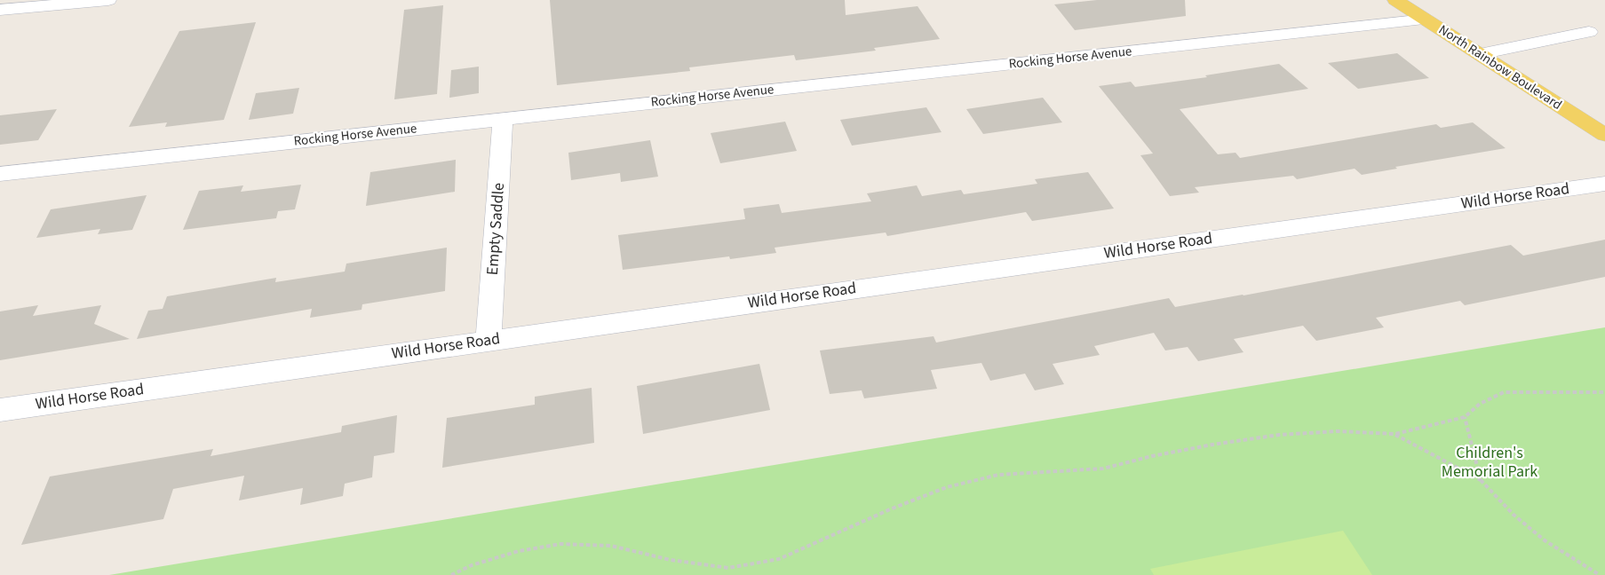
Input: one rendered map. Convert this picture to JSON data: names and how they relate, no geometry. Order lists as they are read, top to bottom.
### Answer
{
  "streets": {
    "main road": ["North Rainbow Boulevard"],
    "street": ["Rocking Horse Avenue", "Wild Horse Road", "Empty Saddle"]
  },
  "crossings": [
    ["Rocking Horse Avenue", "North Rainbow Boulevard"],
    ["Rocking Horse Avenue", "Empty Saddle"],
    ["Wild Horse Road", "Empty Saddle"]
  ],
  "parks": ["Children's Memorial Park"]
}
